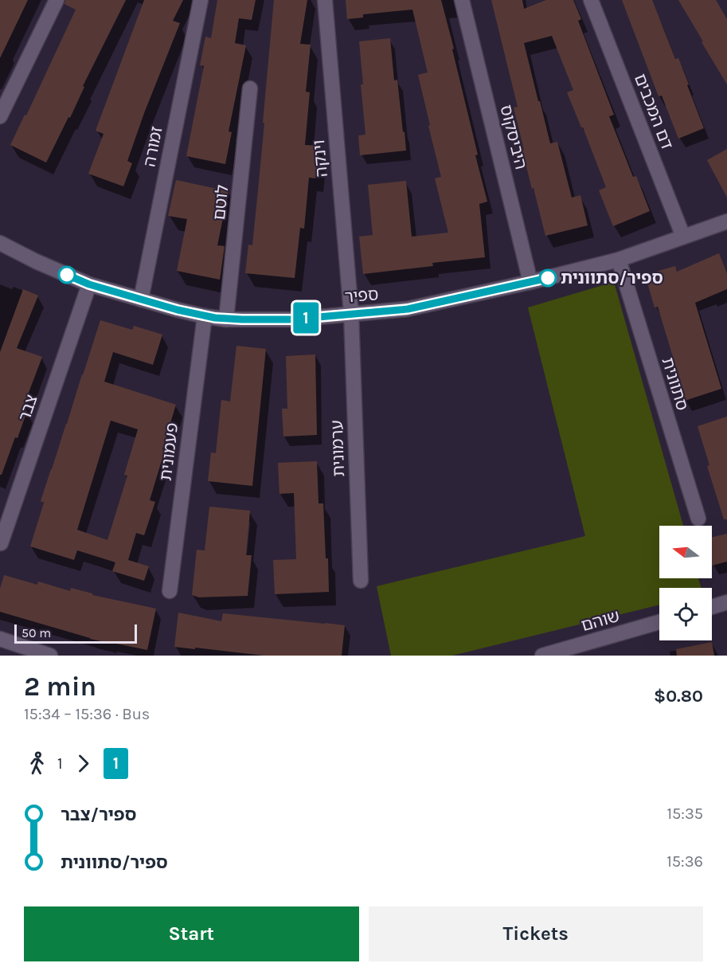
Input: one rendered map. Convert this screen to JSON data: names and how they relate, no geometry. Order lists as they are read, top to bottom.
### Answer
{
  "streets": {
    "street": [
      "דם המכבים",
      "היביסקוס",
      "זמורה",
      "וינקה",
      "לוטם",
      "ספיר",
      "סתוונית",
      "צבר",
      "ערמונית",
      "פעמונית",
      "שוהם"
    ]
  },
  "crossings": [
    ["דם המכבים", "ספיר"],
    ["היביסקוס", "ספיר"],
    ["זמורה", "ספיר"],
    ["וינקה", "ספיר"],
    ["וינקה", "ערמונית"],
    ["לוטם", "ספיר"],
    ["ספיר", "סתוונית"],
    ["ספיר", "צבר"],
    ["ספיר", "ערמונית"],
    ["ספיר", "פעמונית"]
  ],
  "places": ["ספיר/סתוונית"],
  "lines": ["bus line 1"],
  "scale_bar": "50 m",
  "north": "left",
  "page": {
    "on_map": "1",
    "scale": "50 m",
    "heading": ["2 min", "15:34 – 15:36 · Bus", "$0.80"],
    "legs": ["1", "1"],
    "list": [
      {
        "name": "ספיר/צבר",
        "value": "15:35"
      },
      {
        "name": "ספיר/סתוונית",
        "value": "15:36"
      }
    ],
    "buttons": ["Start", "Tickets"]
  }
}
